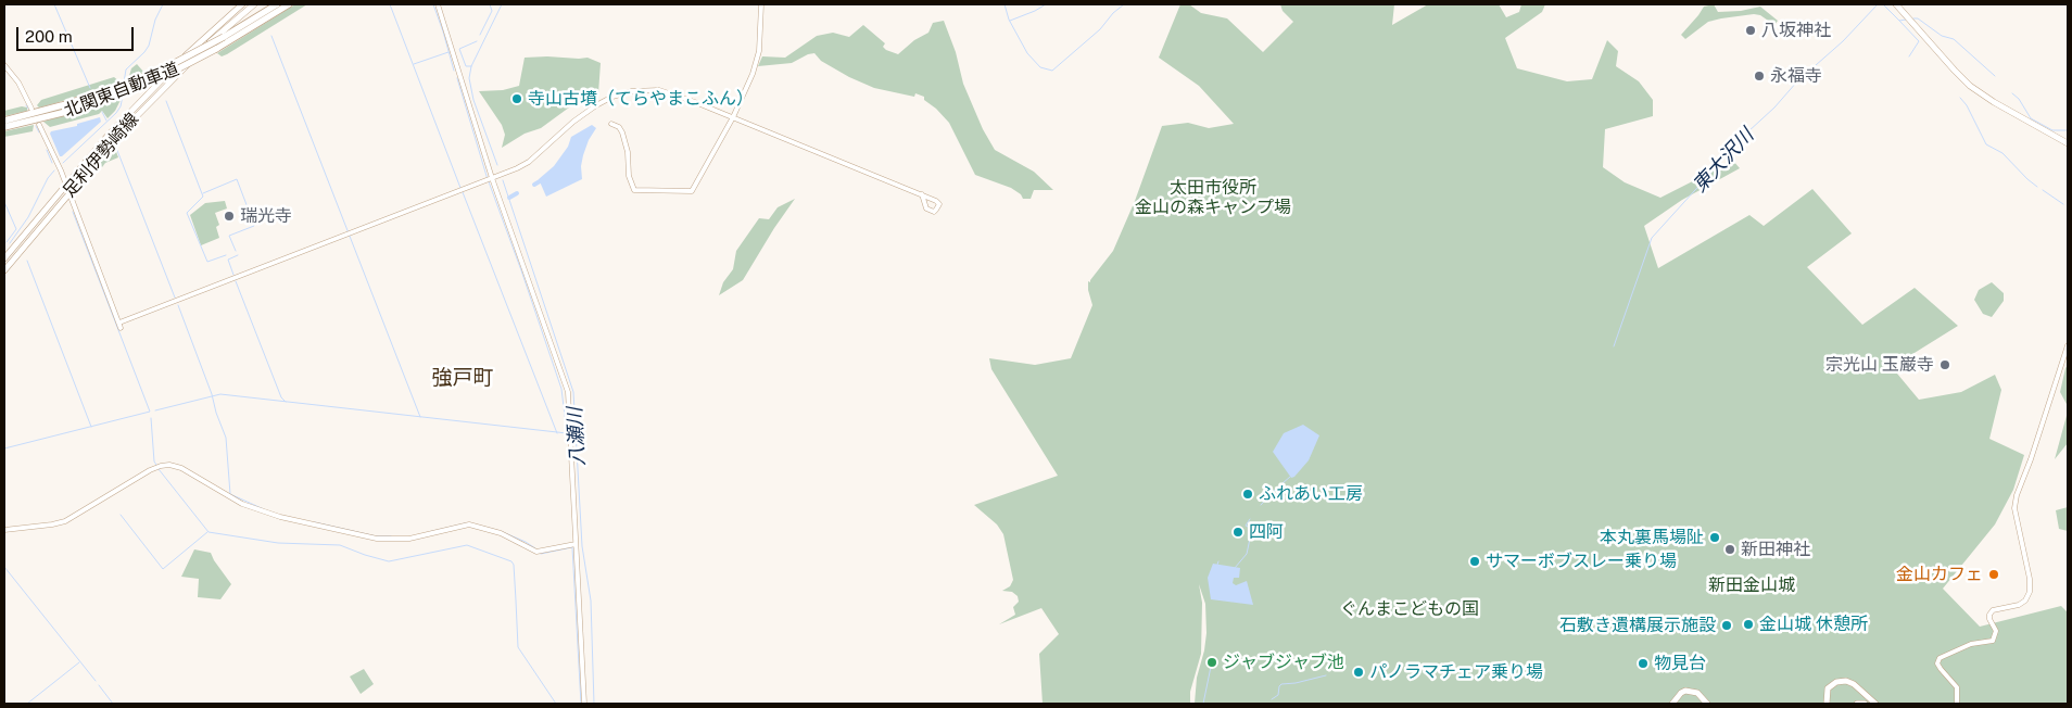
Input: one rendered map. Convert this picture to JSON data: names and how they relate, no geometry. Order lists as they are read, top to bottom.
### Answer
{
  "streets": {
    "highway": ["北関東自動車道"],
    "main road": ["足利伊勢崎線"]
  },
  "districts": ["強戸町"],
  "water": ["東大沢川", "八瀬川"],
  "parks": ["太田市役所 金山の森キャンプ場", "新田金山城", "ぐんまこどもの国"],
  "places": [
    "八坂神社",
    "永福寺",
    "寺山古墳（てらやまこふん）",
    "瑞光寺",
    "宗光山 玉巌寺",
    "ふれあい工房",
    "四阿",
    "本丸裏馬場阯",
    "新田神社",
    "サマーボブスレー乗り場",
    "金山カフェ",
    "金山城 休憩所",
    "石敷き遺構展示施設",
    "ジャブジャブ池",
    "物見台",
    "パノラマチェア乗り場"
  ],
  "scale_bar": "200 m"
}
